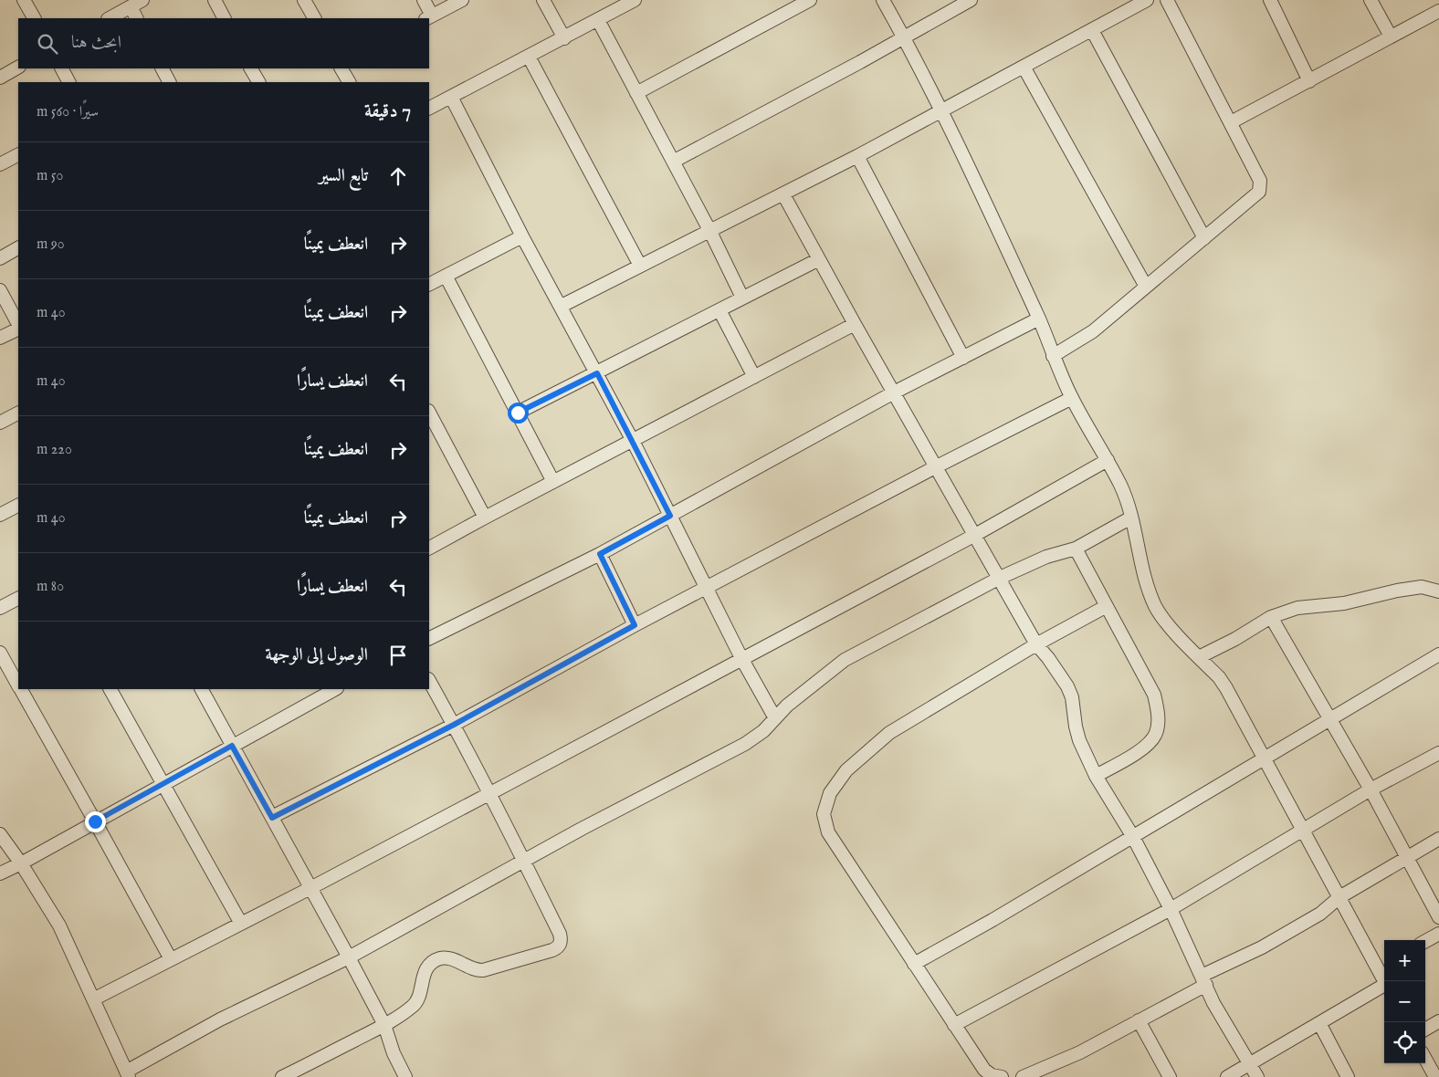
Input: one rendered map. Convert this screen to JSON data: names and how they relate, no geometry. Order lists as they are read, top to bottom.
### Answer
{
  "page": {
    "search": "ابحث هنا",
    "heading": ["7 دقيقة", "سيرًا · 560 m"],
    "list": [
      ["تابع السير", "50 m"],
      ["انعطف يمينًا", "90 m"],
      ["انعطف يمينًا", "40 m"],
      ["انعطف يسارًا", "40 m"],
      ["انعطف يمينًا", "220 m"],
      ["انعطف يمينًا", "40 m"],
      ["انعطف يسارًا", "80 m"],
      "الوصول إلى الوجهة"
    ],
    "map_buttons": ["+", "−"]
  }
}
